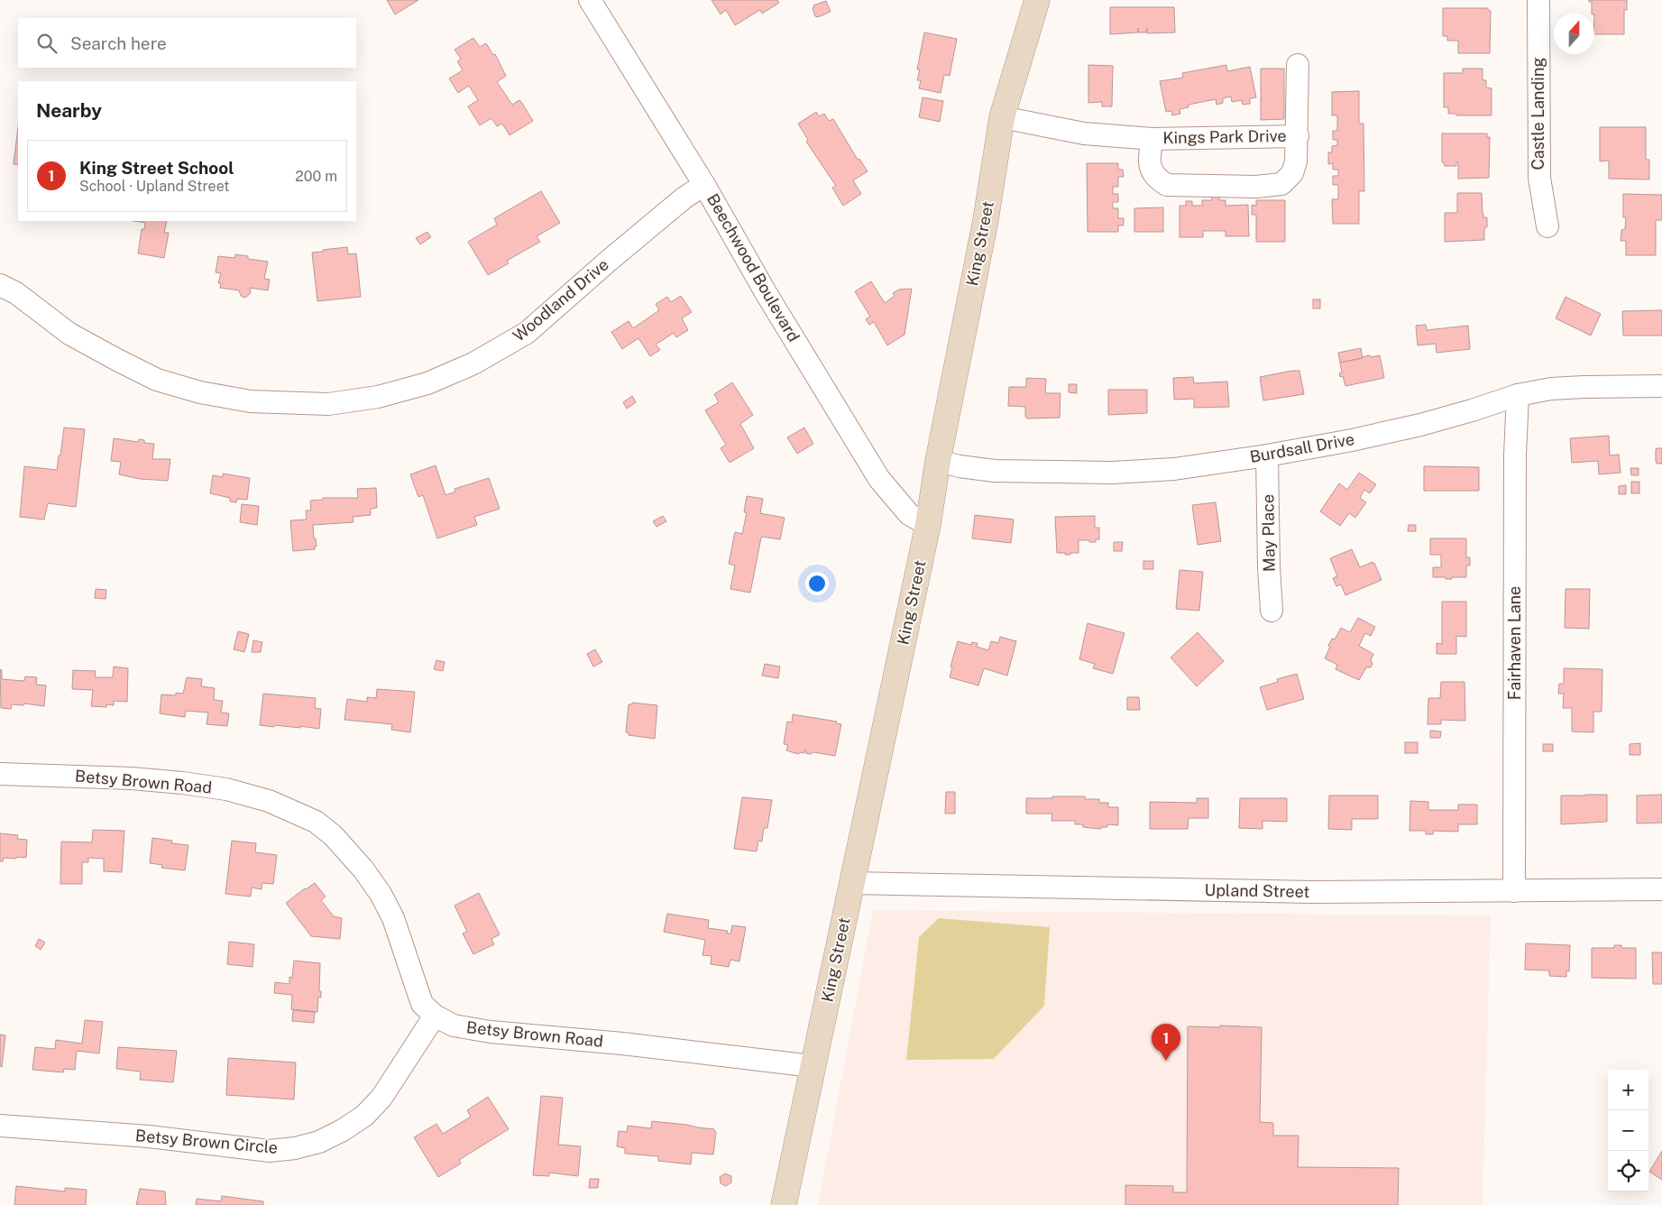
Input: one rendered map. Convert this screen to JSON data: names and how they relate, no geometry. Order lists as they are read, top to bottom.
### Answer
{
  "streets": {
    "main road": ["King Street"],
    "street": [
      "Castle Landing",
      "Kings Park Drive",
      "Beechwood Boulevard",
      "Woodland Drive",
      "Burdsall Drive",
      "May Place",
      "Fairhaven Lane",
      "Betsy Brown Road",
      "Upland Street",
      "Betsy Brown Circle"
    ]
  },
  "crossings": [
    ["Kings Park Drive", "King Street"],
    ["King Street", "Beechwood Boulevard"],
    ["King Street", "Burdsall Drive"],
    ["King Street", "Betsy Brown Road"],
    ["King Street", "Upland Street"],
    ["Beechwood Boulevard", "Woodland Drive"],
    ["Burdsall Drive", "May Place"],
    ["Burdsall Drive", "Fairhaven Lane"],
    ["Fairhaven Lane", "Upland Street"],
    ["Betsy Brown Road", "Betsy Brown Circle"]
  ],
  "north": "top",
  "page": {
    "search": "Search here",
    "heading": "Nearby",
    "list": [
      {
        "mark": "1",
        "name": "King Street School",
        "note": "School · Upland Street",
        "value": "200 m"
      }
    ],
    "pins": "1",
    "map_buttons": ["+", "−"]
  }
}
